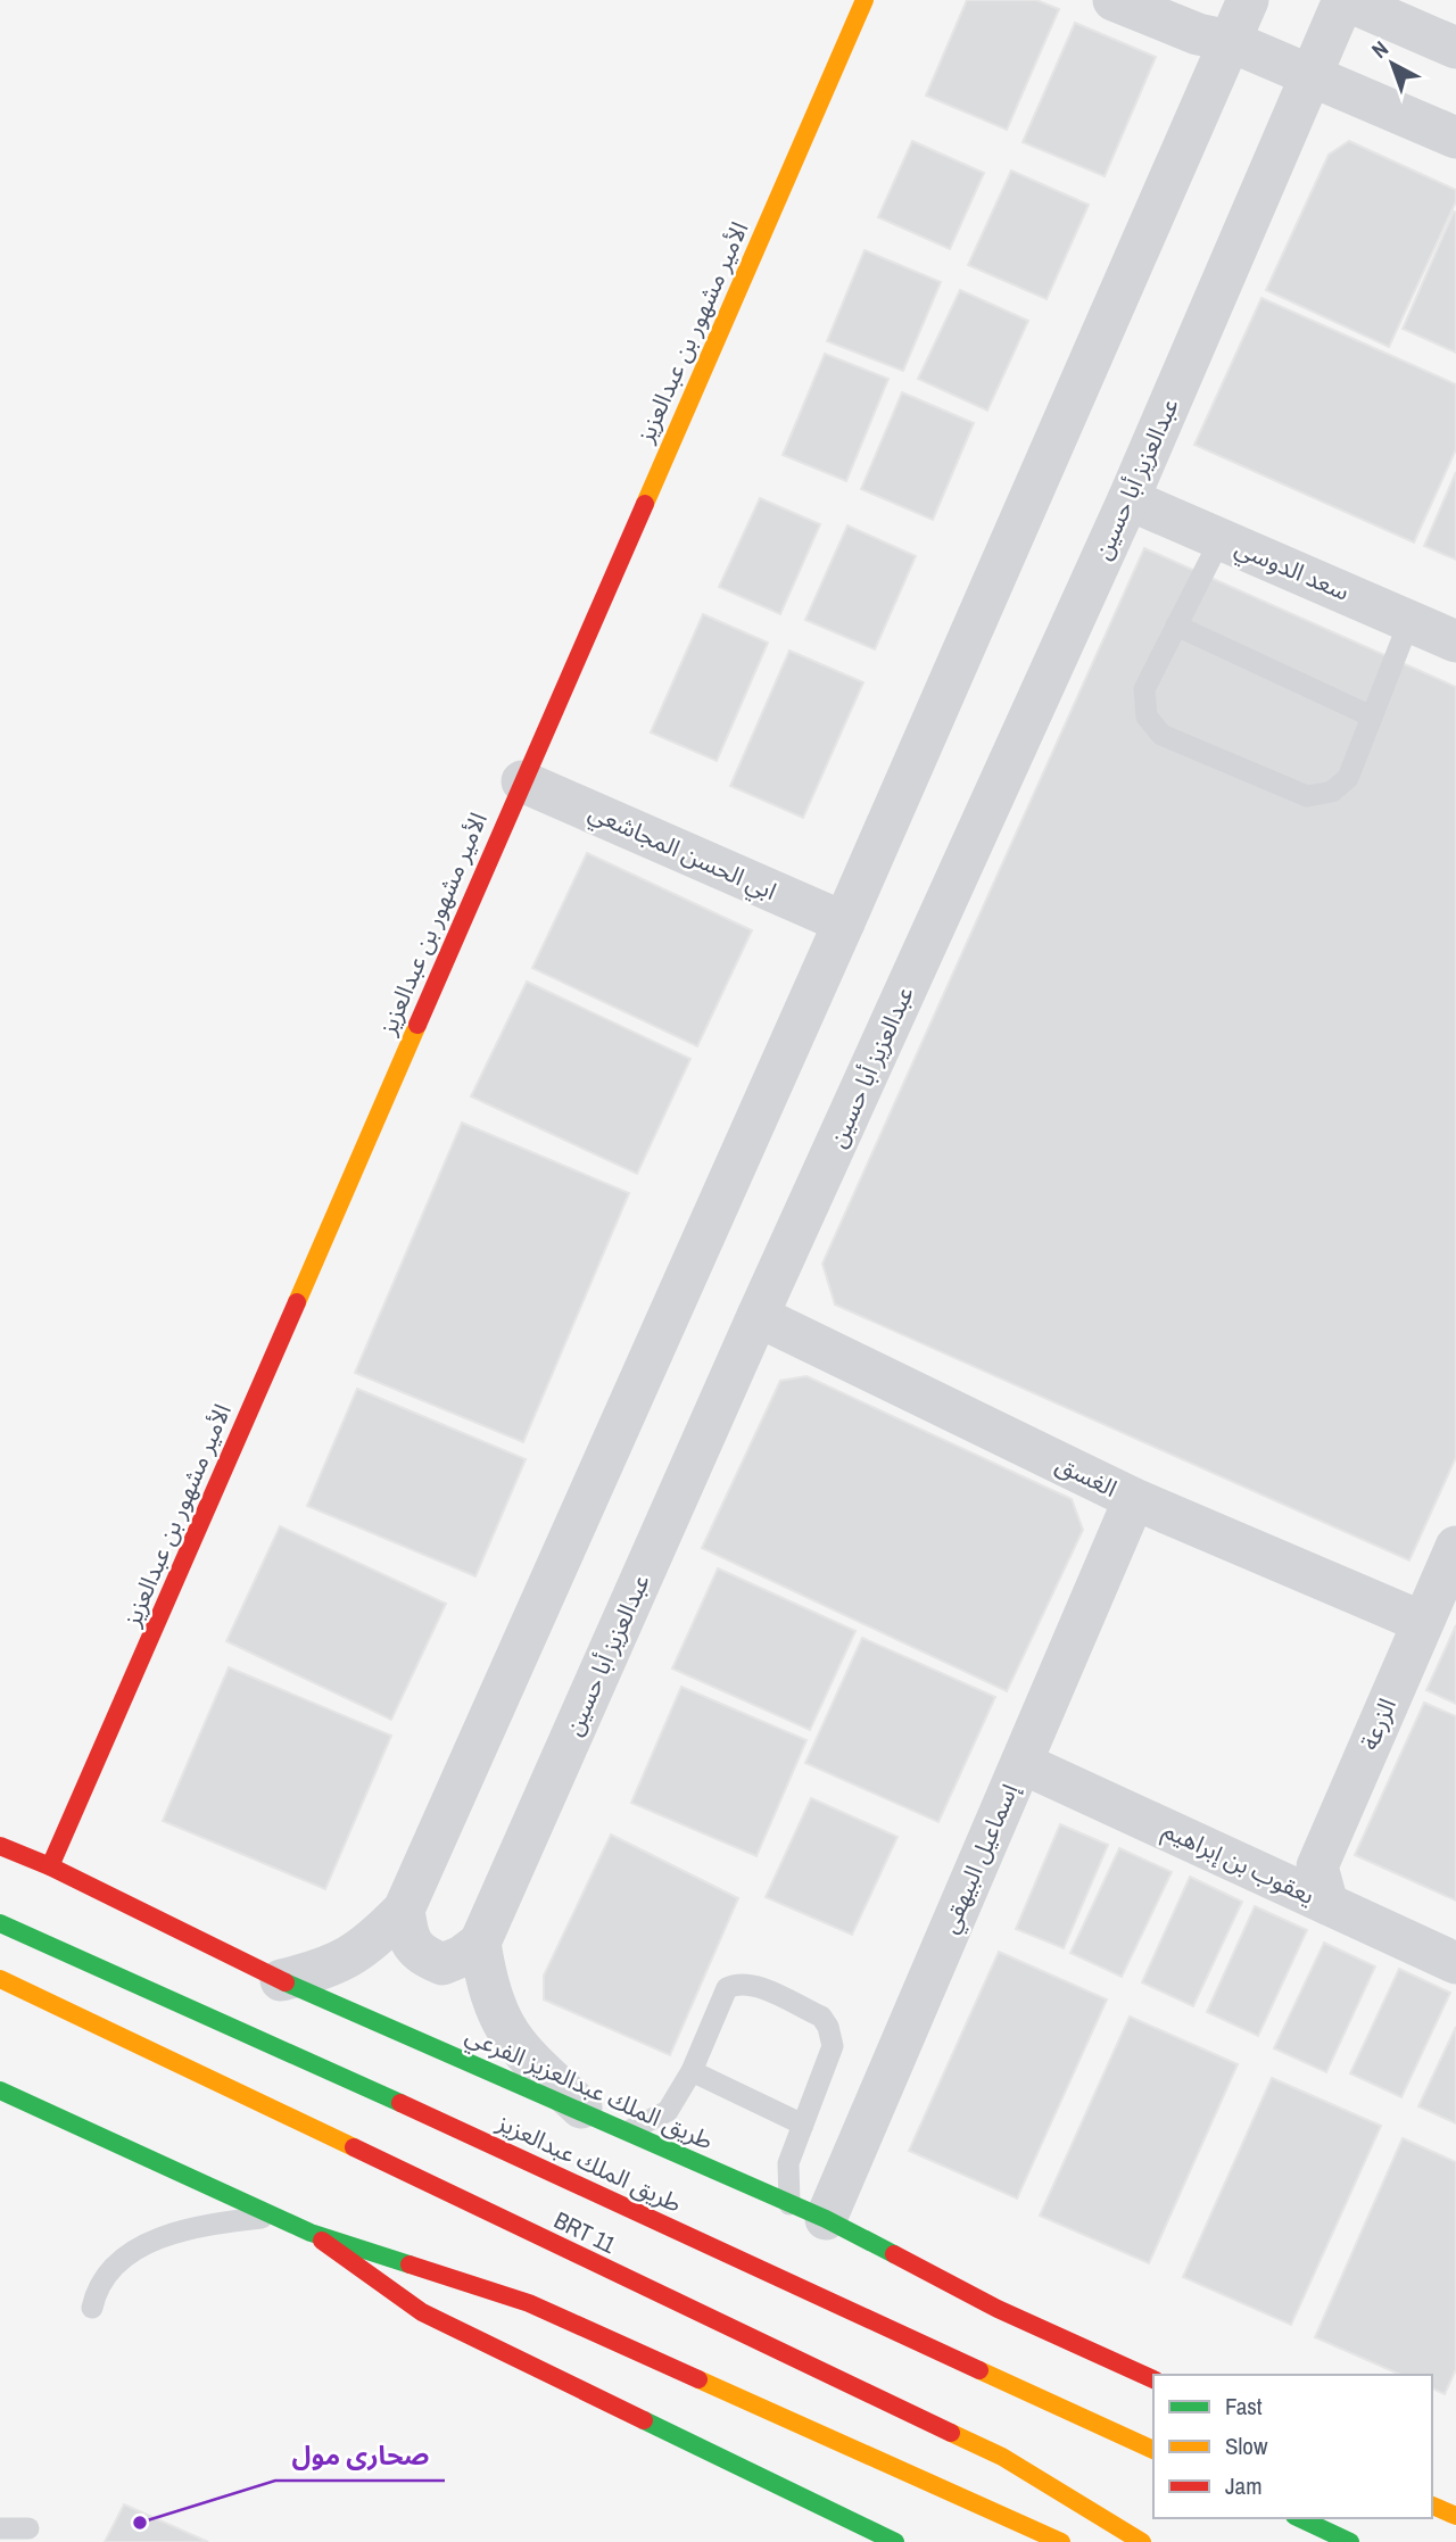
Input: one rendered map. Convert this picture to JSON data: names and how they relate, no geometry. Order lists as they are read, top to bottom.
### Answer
{
  "streets": {
    "street": [
      "الأمير مشهور بن عبدالعزيز",
      "عبدالعزيز أبا حسين",
      "سعد الدوسي",
      "ابي الحسن المجاشعي",
      "الغسق",
      "الزرعة",
      "إسماعيل البيهقي",
      "يعقوب بن إبراهيم",
      "طريق الملك عبدالعزيز الفرعي",
      "طريق الملك عبدالعزيز",
      "BRT 11"
    ]
  },
  "crossings": [
    ["الأمير مشهور بن عبدالعزيز", "ابي الحسن المجاشعي"],
    ["الأمير مشهور بن عبدالعزيز", "طريق الملك عبدالعزيز الفرعي"],
    ["عبدالعزيز أبا حسين", "سعد الدوسي"],
    ["عبدالعزيز أبا حسين", "الغسق"],
    ["الغسق", "الزرعة"],
    ["الغسق", "إسماعيل البيهقي"],
    ["الزرعة", "يعقوب بن إبراهيم"],
    ["إسماعيل البيهقي", "يعقوب بن إبراهيم"],
    ["إسماعيل البيهقي", "طريق الملك عبدالعزيز الفرعي"]
  ],
  "places": ["صحارى مول"],
  "legend": ["Fast", "Slow", "Jam"],
  "north": "top left"
}
